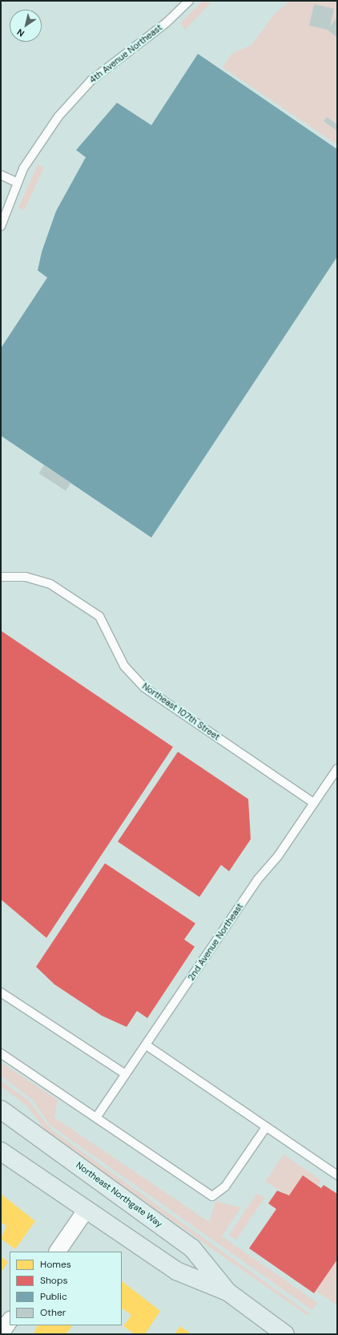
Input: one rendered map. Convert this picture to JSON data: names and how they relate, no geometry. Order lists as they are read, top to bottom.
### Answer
{
  "streets": {
    "main road": ["Northeast Northgate Way"],
    "lane": ["4th Avenue Northeast", "Northeast 107th Street", "2nd Avenue Northeast"]
  },
  "crossings": [
    ["Northeast 107th Street", "2nd Avenue Northeast"]
  ],
  "legend": [
    "Homes",
    "Shops",
    "Public",
    "Other"
  ],
  "north": "bottom left"
}
